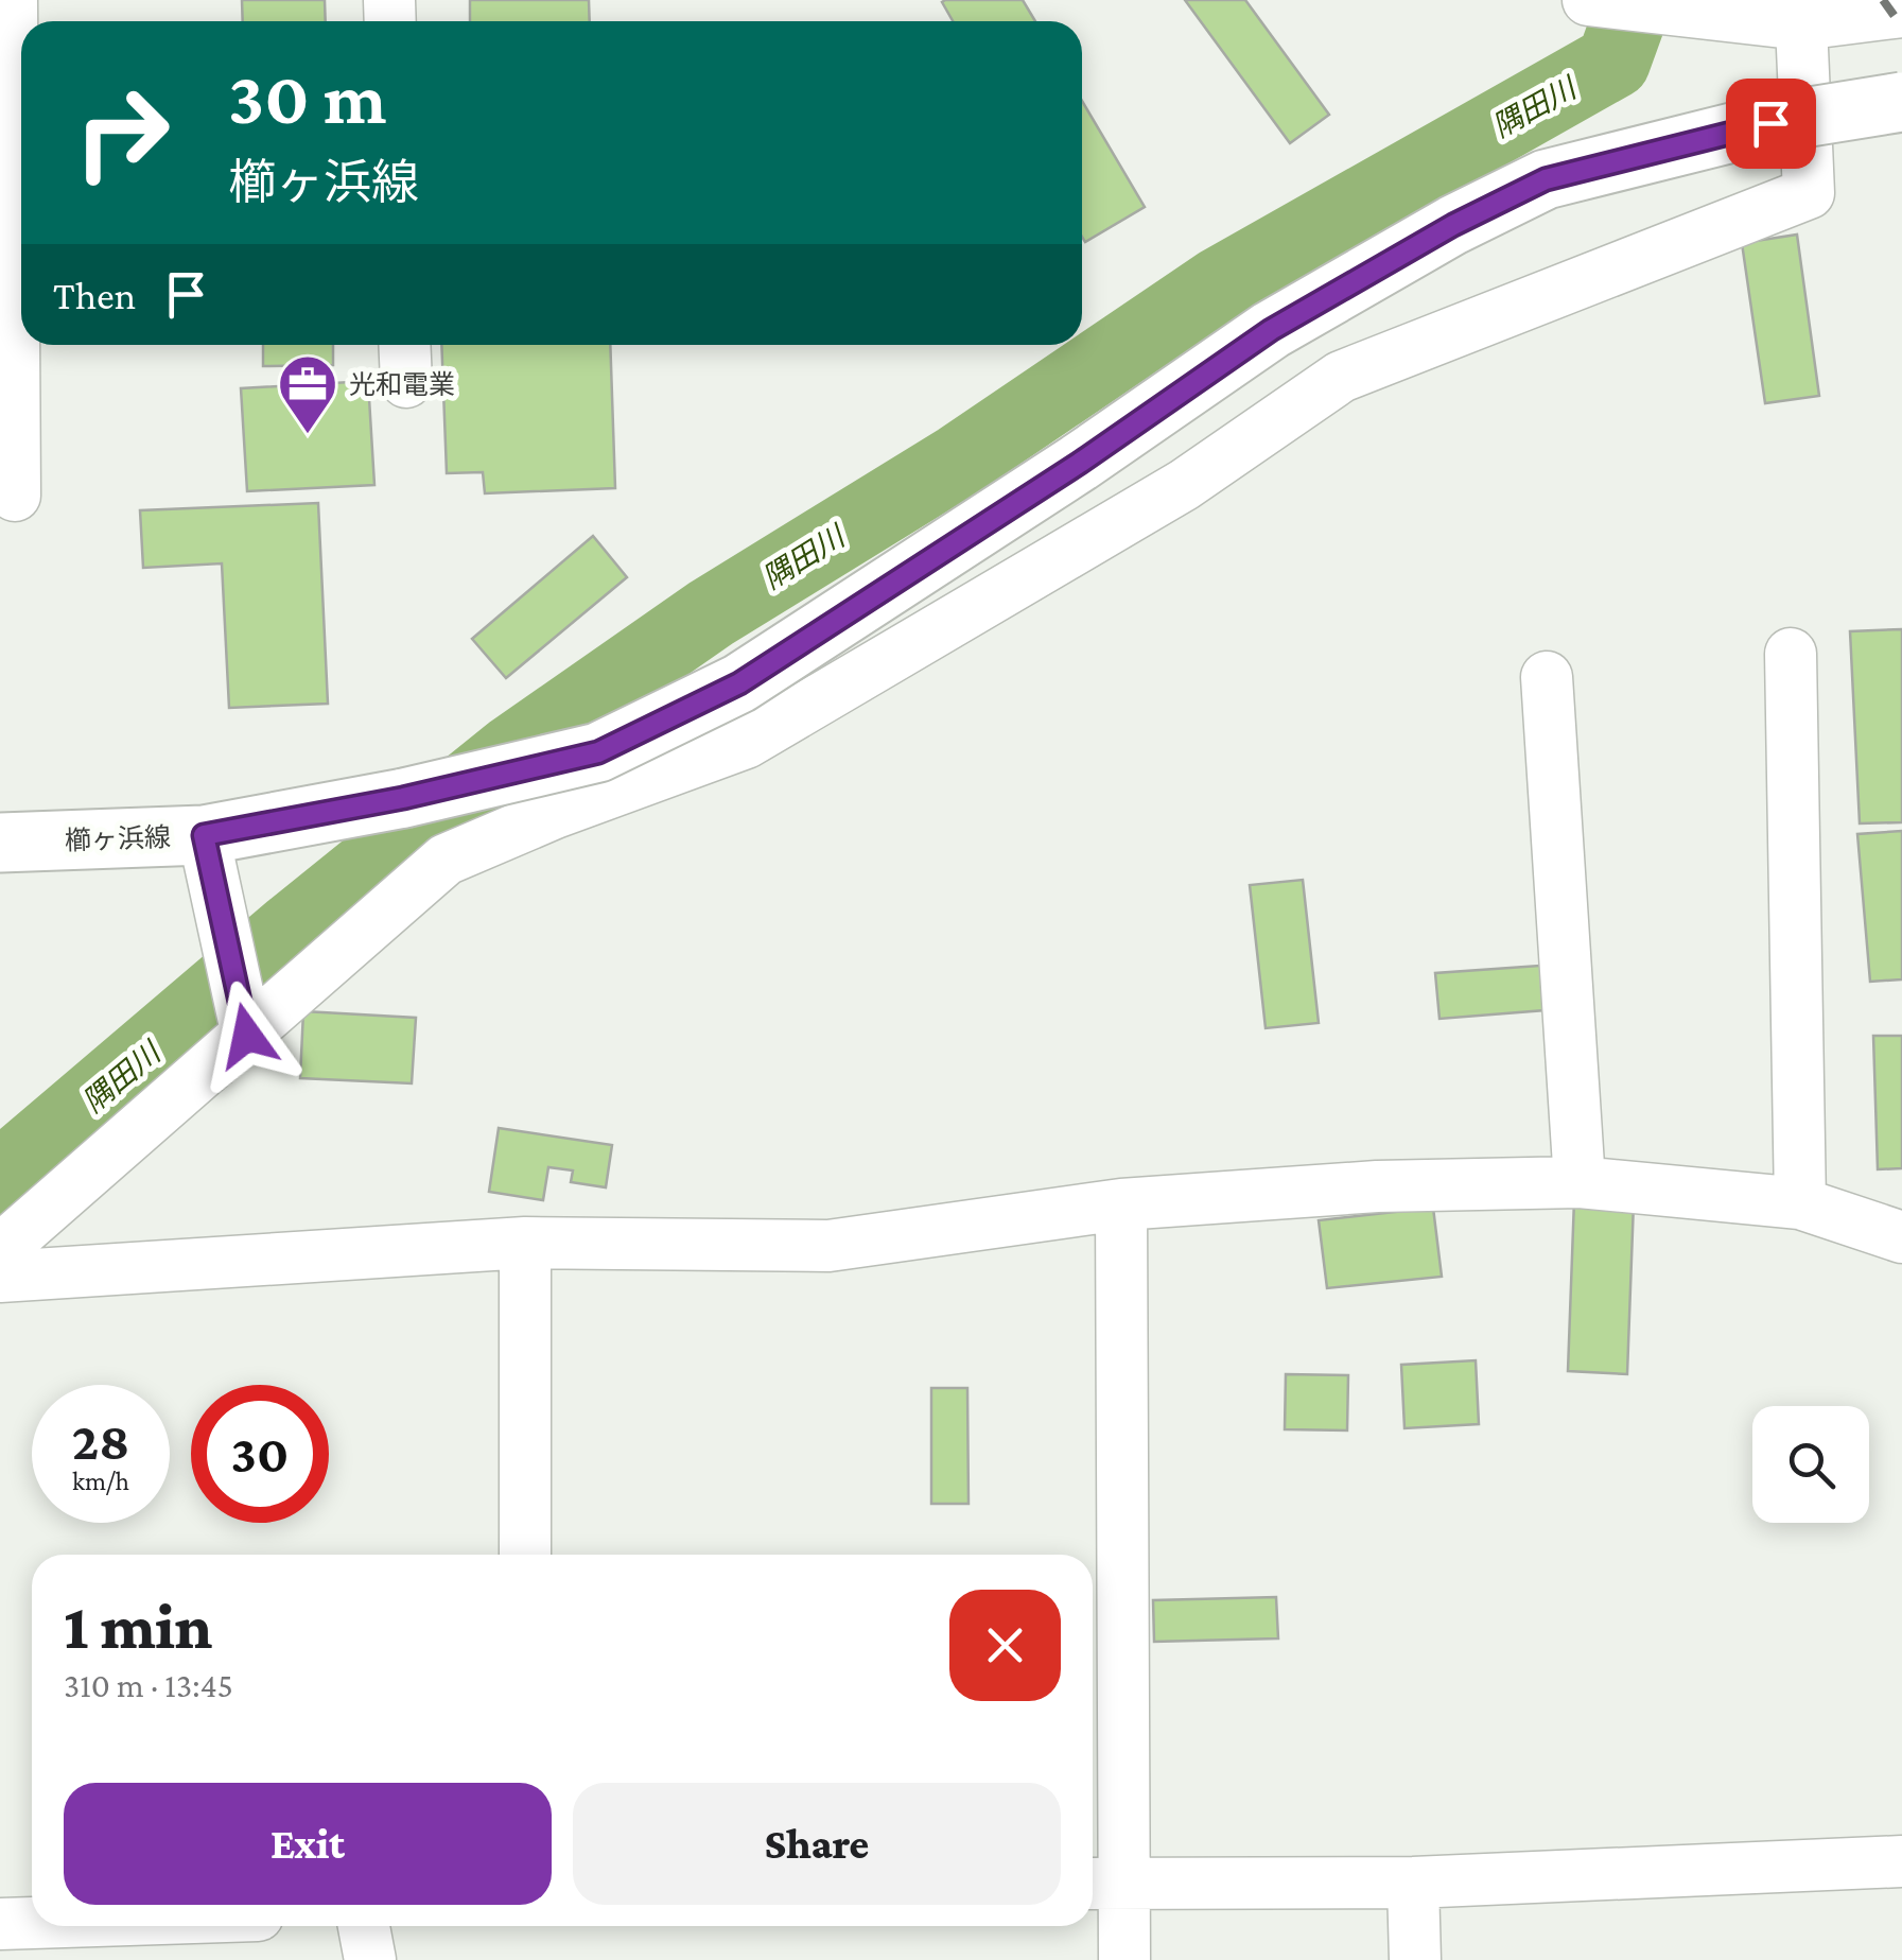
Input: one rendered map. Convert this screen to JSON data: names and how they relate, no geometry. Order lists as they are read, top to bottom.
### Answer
{
  "streets": {
    "street": ["櫛ヶ浜線"]
  },
  "water": ["隅田川"],
  "places": {
    "office": ["光和電業"]
  },
  "page": {
    "turn": ["30 m", "櫛ヶ浜線"],
    "then": "Then",
    "speed": "28 km/h",
    "limit": "30",
    "heading": ["1 min", "310 m · 13:45"],
    "buttons": ["Exit", "Share"]
  }
}
